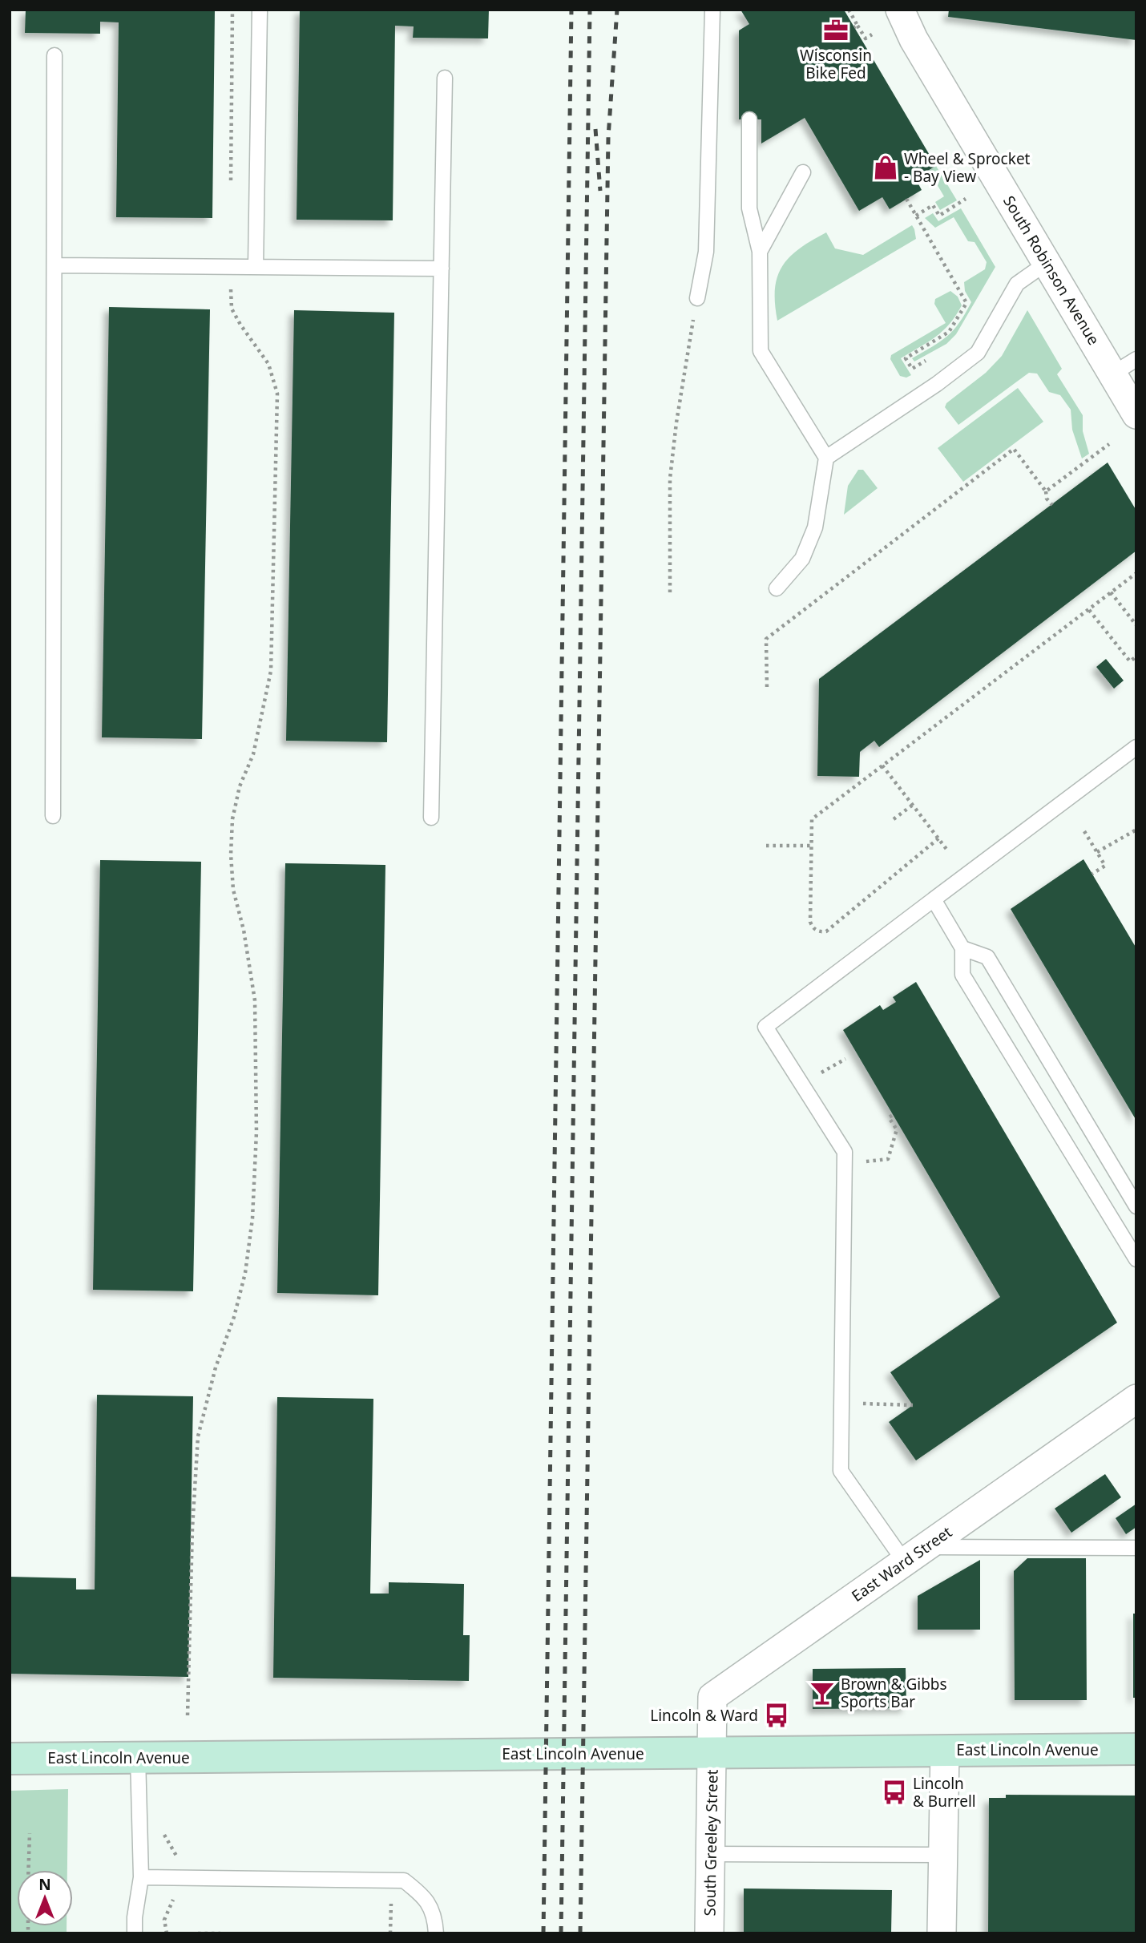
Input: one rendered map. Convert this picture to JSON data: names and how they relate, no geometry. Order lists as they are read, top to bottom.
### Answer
{
  "streets": {
    "street": [
      "South Robinson Avenue",
      "East Ward Street",
      "East Lincoln Avenue",
      "South Greeley Street"
    ]
  },
  "crossings": [
    ["East Ward Street", "East Lincoln Avenue"],
    ["East Ward Street", "South Greeley Street"],
    ["East Lincoln Avenue", "South Greeley Street"]
  ],
  "places": {
    "office": ["Wisconsin Bike Fed"],
    "shop": ["Wheel & Sprocket - Bay View"],
    "bar": ["Brown & Gibbs Sports Bar"],
    "bus stop": ["Lincoln & Ward", "Lincoln & Burrell"]
  },
  "north": "top"
}
